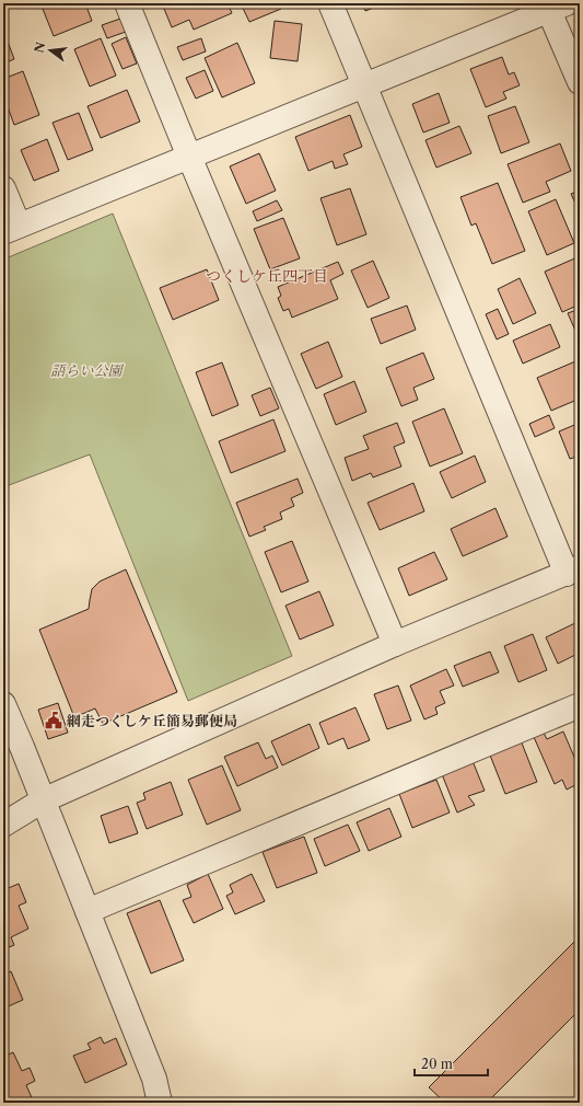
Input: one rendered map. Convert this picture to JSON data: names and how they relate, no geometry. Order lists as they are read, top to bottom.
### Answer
{
  "districts": ["つくしケ丘四丁目"],
  "parks": ["語らい公園"],
  "places": {
    "public building": ["網走つくしケ丘簡易郵便局"]
  },
  "scale_bar": "20 m",
  "north": "left"
}
